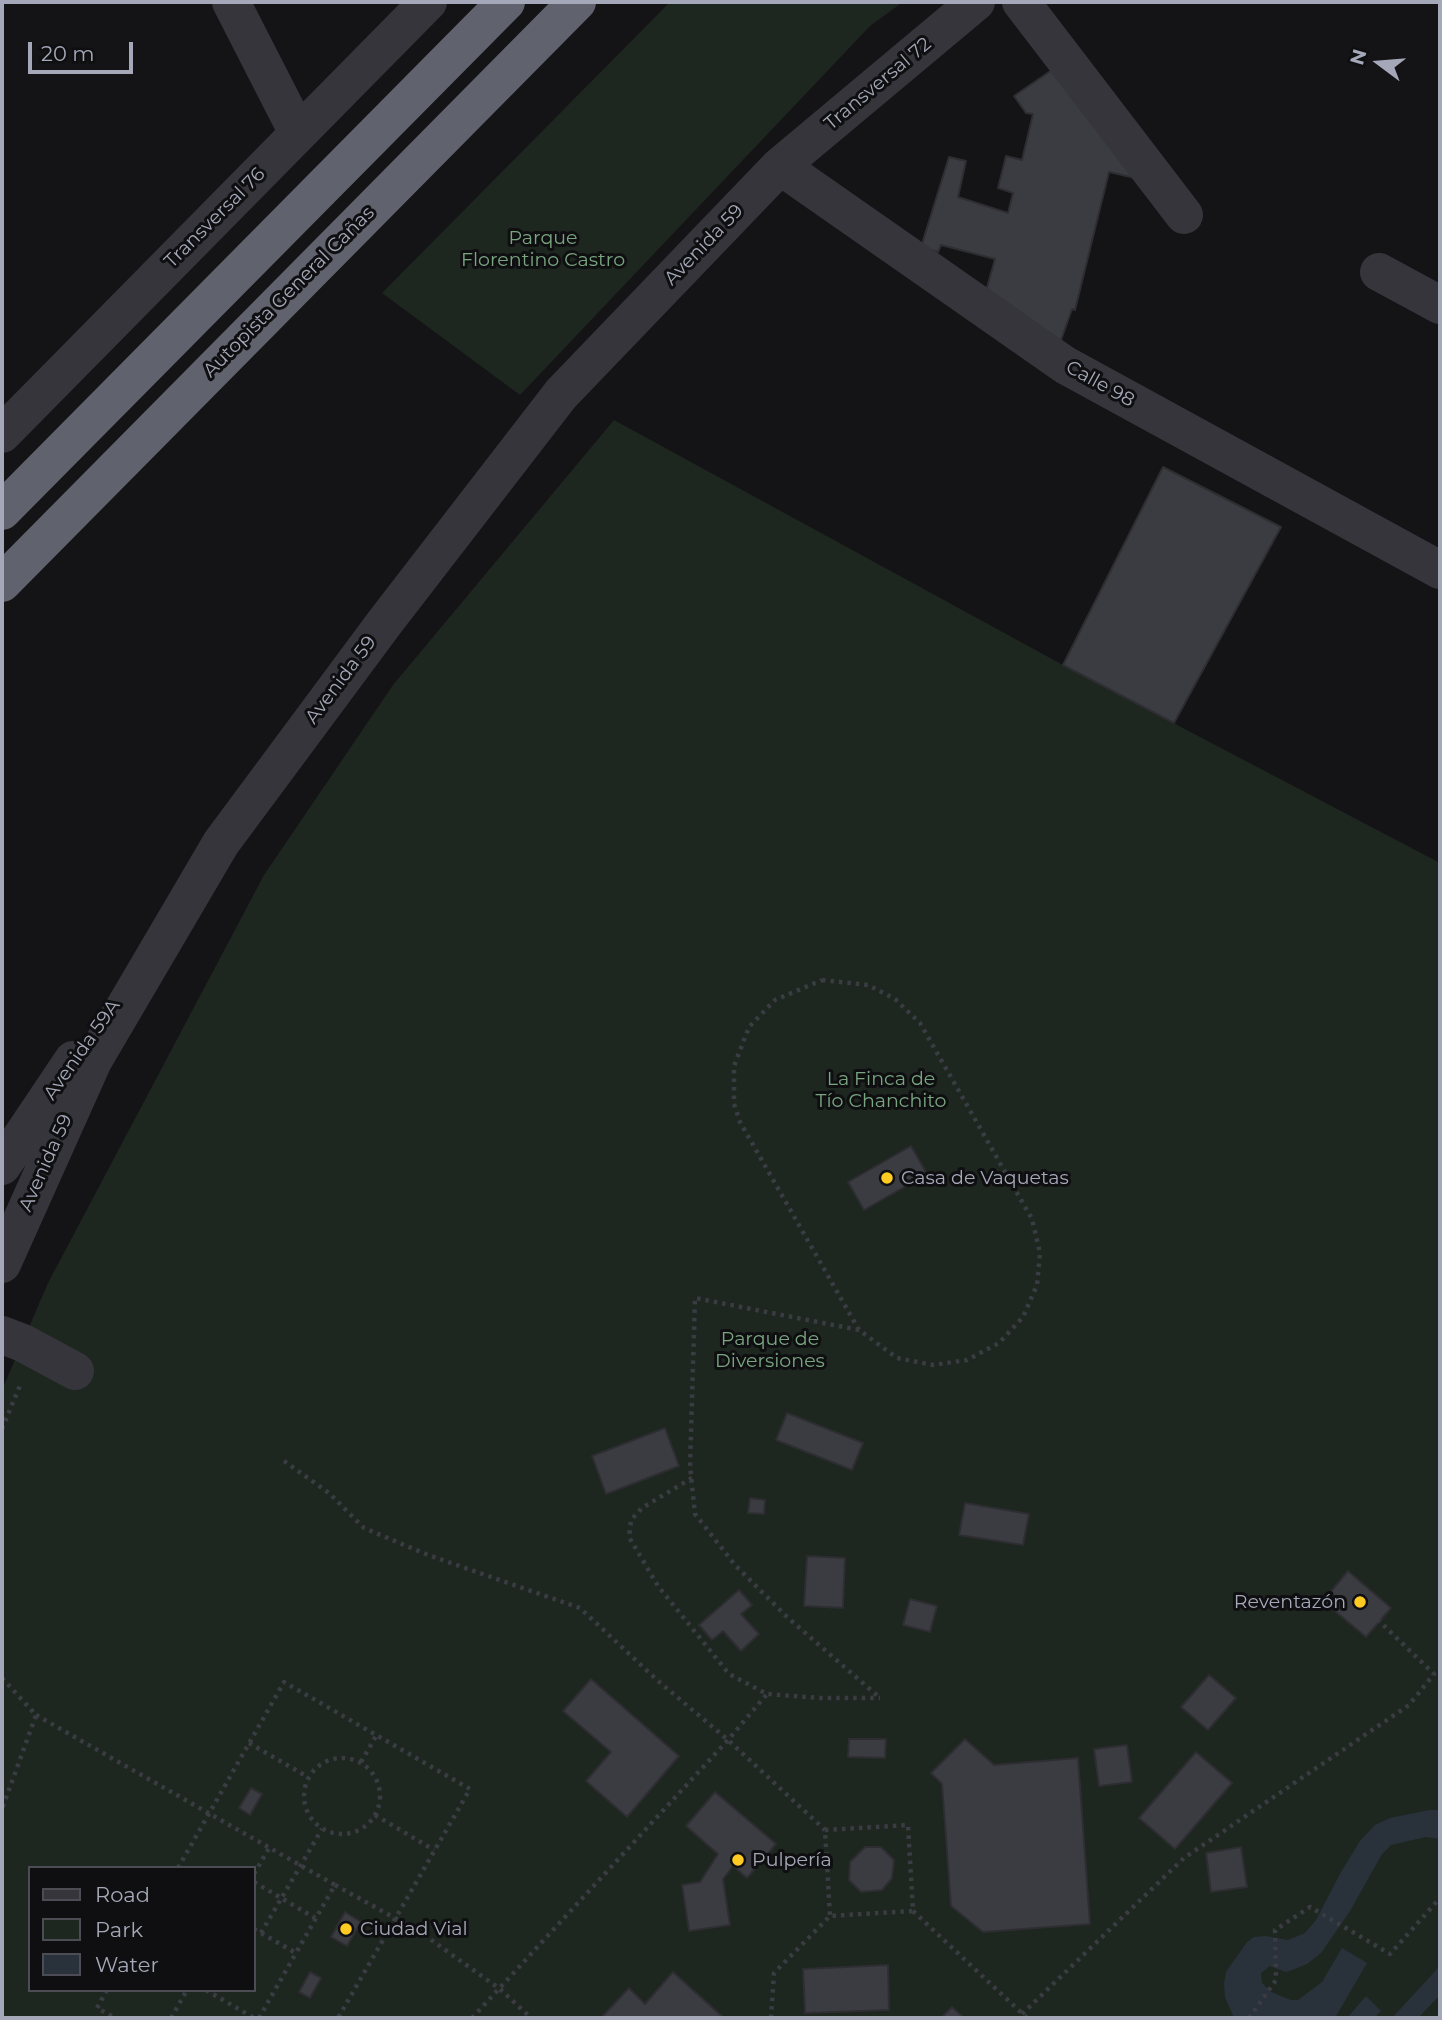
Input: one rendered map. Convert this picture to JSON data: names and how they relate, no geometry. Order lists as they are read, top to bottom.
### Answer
{
  "streets": {
    "highway": ["Autopista General Cañas"],
    "street": [
      "Transversal 72",
      "Transversal 76",
      "Avenida 59",
      "Calle 98",
      "Avenida 59A"
    ]
  },
  "crossings": [
    ["Transversal 72", "Avenida 59"],
    ["Transversal 72", "Calle 98"],
    ["Avenida 59", "Calle 98"],
    ["Avenida 59", "Avenida 59A"]
  ],
  "parks": ["Parque Florentino Castro", "La Finca de Tío Chanchito", "Parque de Diversiones"],
  "places": [
    "Casa de Vaquetas",
    "Reventazón",
    "Pulpería",
    "Ciudad Vial"
  ],
  "legend": ["Road", "Park", "Water"],
  "scale_bar": "20 m",
  "north": "left"
}
